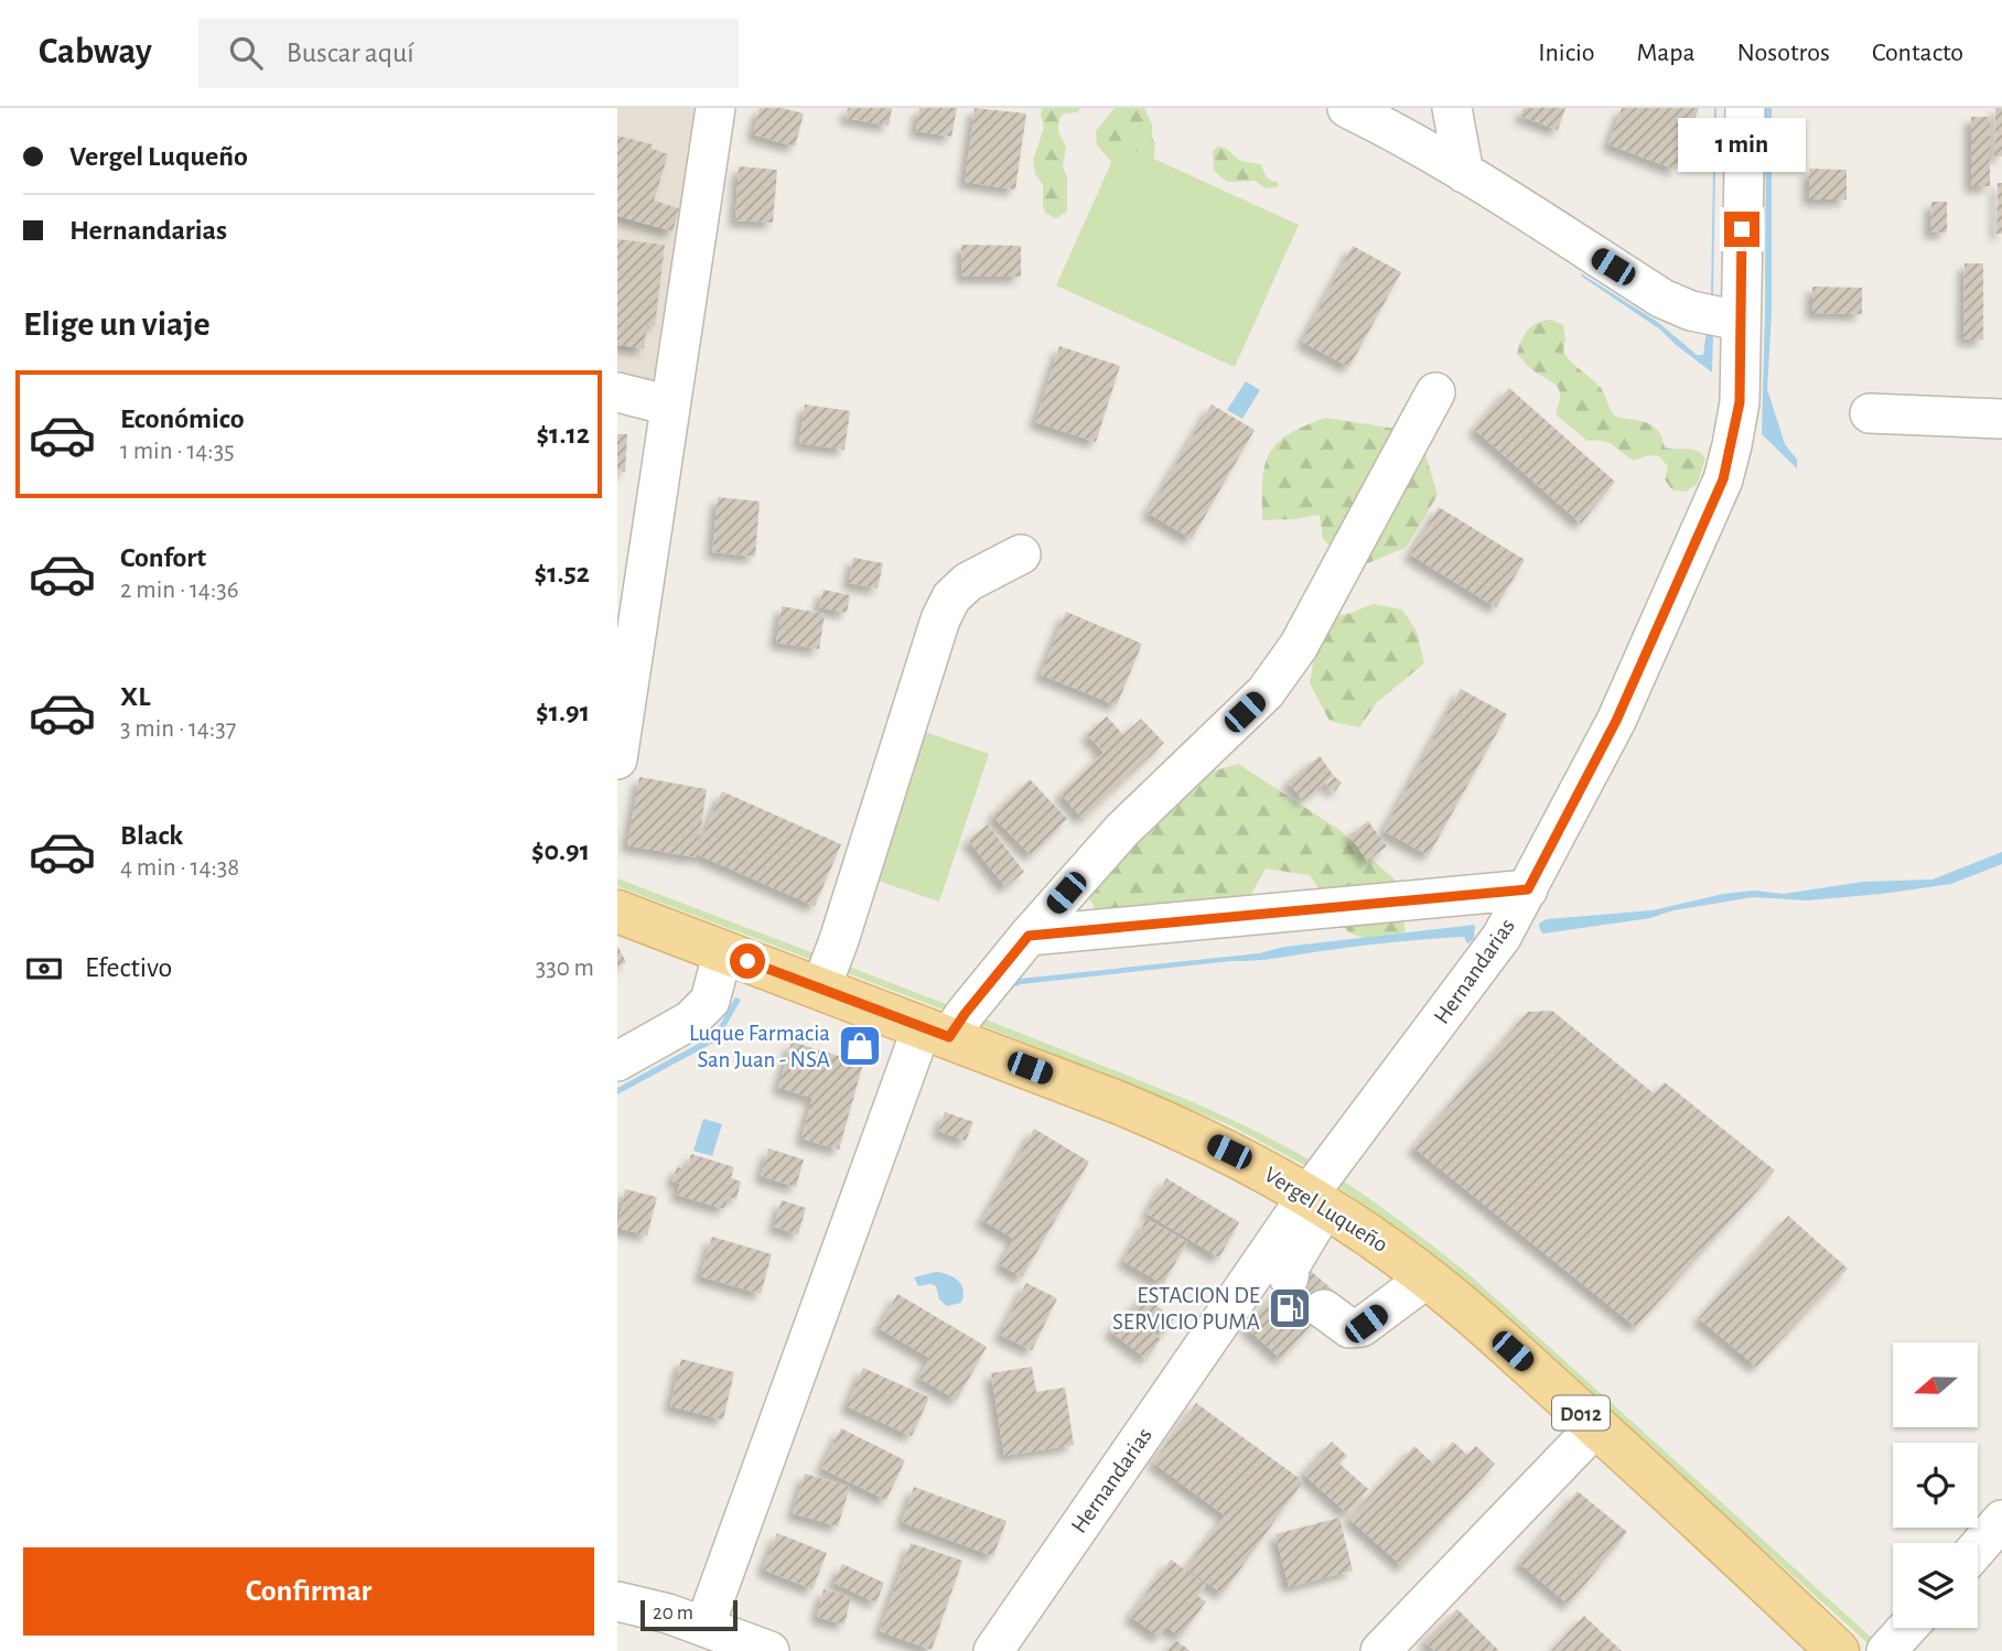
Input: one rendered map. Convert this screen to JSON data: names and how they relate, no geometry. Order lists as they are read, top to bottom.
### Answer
{
  "streets": {
    "main road": ["Vergel Luqueño", "D012"],
    "street": ["Hernandarias"]
  },
  "crossings": [
    ["Hernandarias", "Vergel Luqueño"]
  ],
  "places": {
    "shop": ["Luque Farmacia San Juan - NSA"],
    "fuel station": ["ESTACION DE SERVICIO PUMA"]
  },
  "scale_bar": "20 m",
  "north": "left",
  "page": {
    "header": "Cabway",
    "search": "Buscar aquí",
    "nav": [
      "Inicio",
      "Mapa",
      "Nosotros",
      "Contacto"
    ],
    "banner": ["Vergel Luqueño", "Hernandarias"],
    "bubble": "1 min",
    "heading": "Elige un viaje",
    "list": [
      {
        "name": "Económico",
        "note": "1 min · 14:35",
        "value": "$1.12"
      },
      {
        "name": "Confort",
        "note": "2 min · 14:36",
        "value": "$1.52"
      },
      {
        "name": "XL",
        "note": "3 min · 14:37",
        "value": "$1.91"
      },
      {
        "name": "Black",
        "note": "4 min · 14:38",
        "value": "$0.91"
      }
    ],
    "pay": ["Efectivo", "330 m"],
    "buttons": "Confirmar",
    "scale": "20 m"
  }
}
